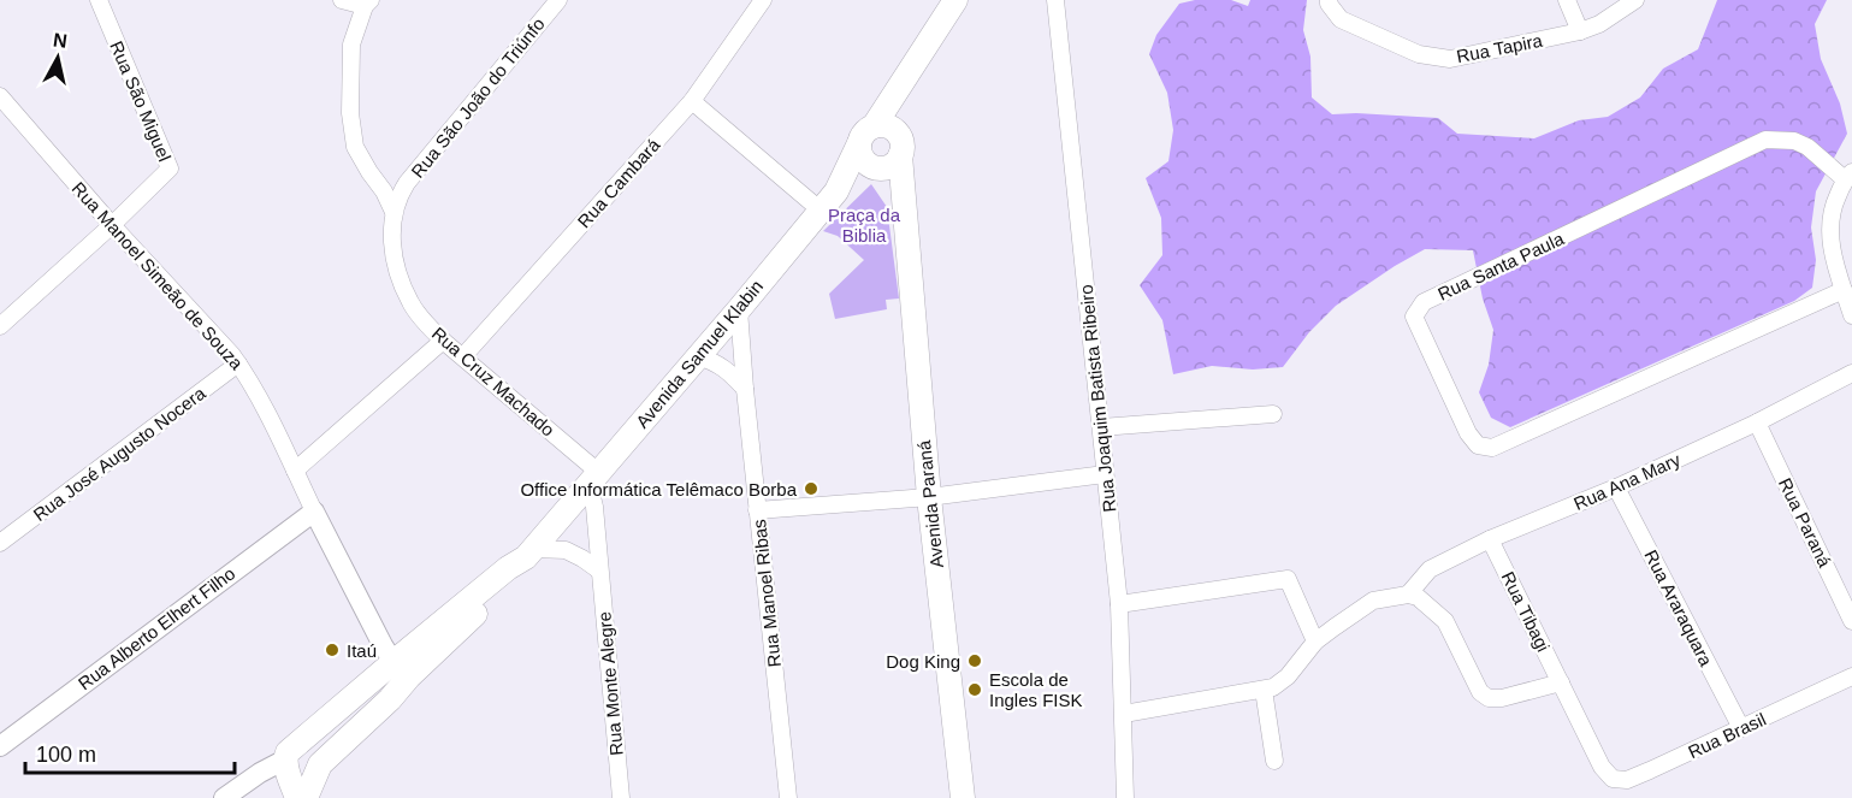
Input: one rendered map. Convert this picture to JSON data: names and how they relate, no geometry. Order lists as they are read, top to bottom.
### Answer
{
  "streets": {
    "main road": ["Avenida Samuel Klabin", "Avenida Paraná"],
    "street": [
      "Rua Tapira",
      "Rua São João do Triúnfo",
      "Rua São Miguel",
      "Rua Cambará",
      "Rua Santa Paula",
      "Rua Manoel Simeão de Souza",
      "Rua Cruz Machado",
      "Rua Joaquim Batista Ribeiro",
      "Rua José Augusto Nocera",
      "Rua Ana Mary",
      "Rua Paraná",
      "Rua Manoel Ribas",
      "Rua Araraquara",
      "Rua Tibagi",
      "Rua Alberto Elhert Filho",
      "Rua Monte Alegre",
      "Rua Brasil"
    ]
  },
  "crossings": [
    ["Rua São João do Triúnfo", "Rua Cruz Machado"],
    ["Rua São Miguel", "Rua Manoel Simeão de Souza"],
    ["Rua Cambará", "Rua Cruz Machado"],
    ["Rua Manoel Simeão de Souza", "Avenida Samuel Klabin"],
    ["Rua Manoel Simeão de Souza", "Rua José Augusto Nocera"],
    ["Rua Manoel Simeão de Souza", "Rua Alberto Elhert Filho"],
    ["Avenida Samuel Klabin", "Rua Cruz Machado"],
    ["Avenida Samuel Klabin", "Avenida Paraná"],
    ["Avenida Samuel Klabin", "Rua Manoel Ribas"],
    ["Avenida Samuel Klabin", "Rua Monte Alegre"],
    ["Rua Cruz Machado", "Rua Monte Alegre"],
    ["Rua Ana Mary", "Rua Paraná"],
    ["Rua Ana Mary", "Rua Araraquara"],
    ["Rua Ana Mary", "Rua Tibagi"],
    ["Rua Araraquara", "Rua Brasil"],
    ["Rua Tibagi", "Rua Brasil"]
  ],
  "parks": ["Praça da Biblia"],
  "places": [
    "Office Informática Telêmaco Borba",
    "Itaú",
    "Dog King",
    "Escola de Ingles FISK"
  ],
  "scale_bar": "100 m",
  "north": "top"
}
